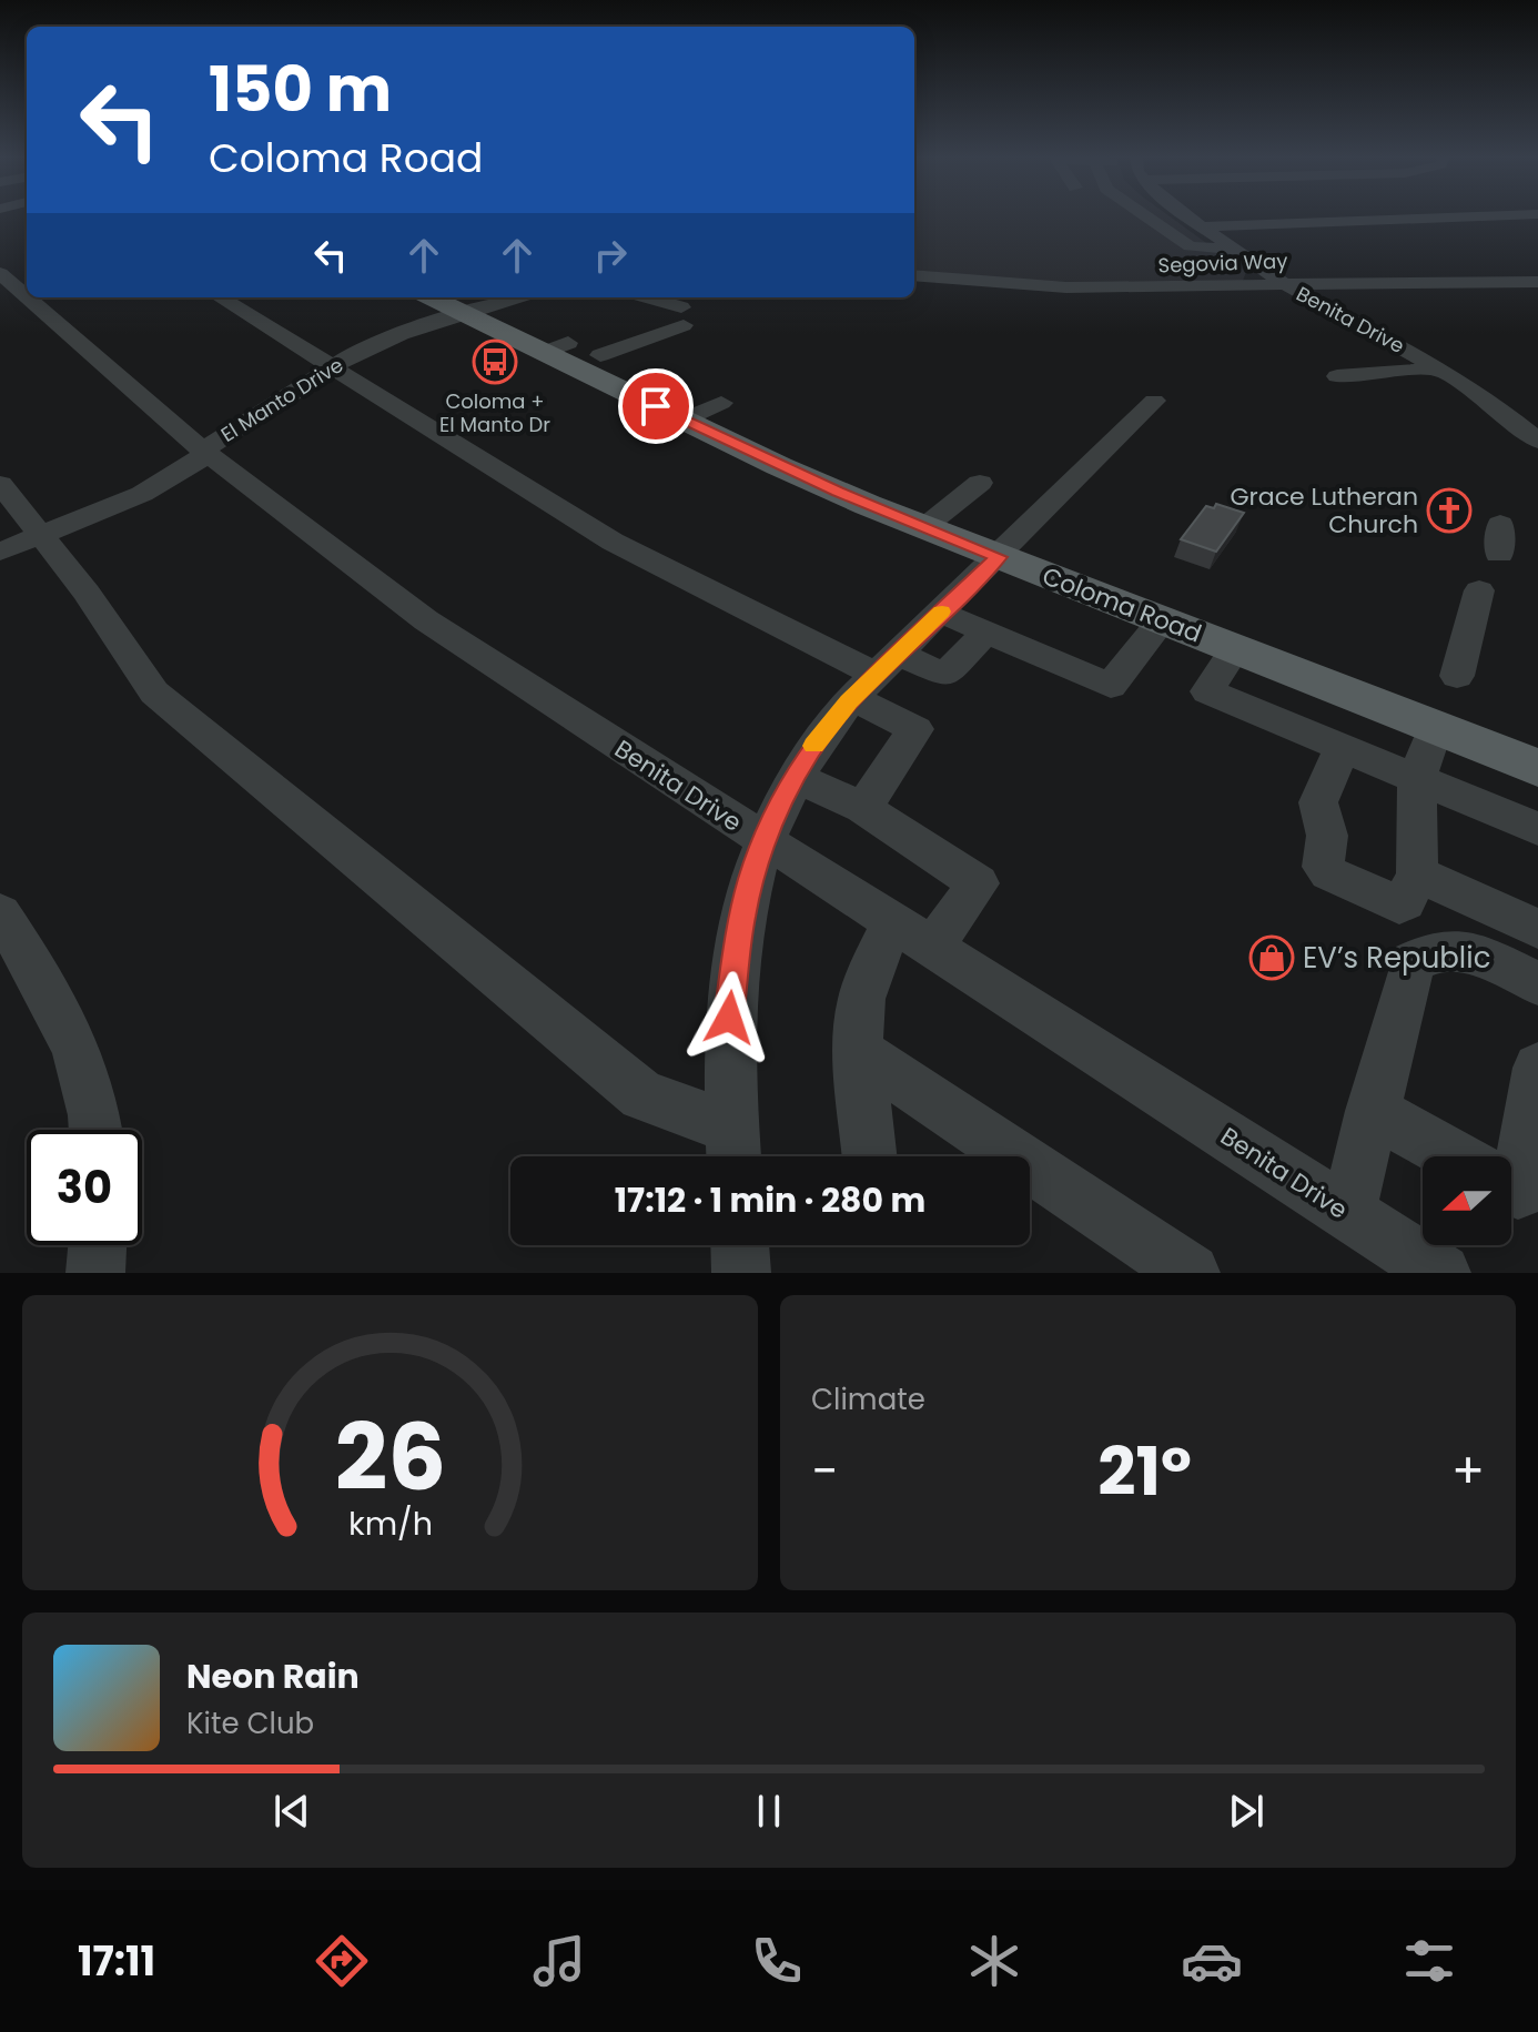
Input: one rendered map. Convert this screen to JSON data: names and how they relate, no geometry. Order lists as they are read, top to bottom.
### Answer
{
  "streets": {
    "main road": ["Coloma Road"],
    "street": ["Segovia Way", "Benita Drive", "El Manto Drive"]
  },
  "crossings": [
    ["Segovia Way", "Benita Drive"],
    ["Benita Drive", "El Manto Drive"],
    ["El Manto Drive", "Coloma Road"]
  ],
  "places": {
    "bus stop": ["Coloma + El Manto Dr"],
    "church": ["Grace Lutheran Church"],
    "shop": ["EV’s Republic"]
  },
  "north": "left",
  "page": {
    "turn": ["150 m", "Coloma Road"],
    "limit": "30",
    "trip": "17:12 · 1 min · 280 m",
    "tile": "Climate",
    "heat": ["−", "21°", "+"],
    "song": ["Neon Rain", "Kite Club"],
    "tabs": "17:11",
    "gauge": ["26", "km/h"]
  }
}
